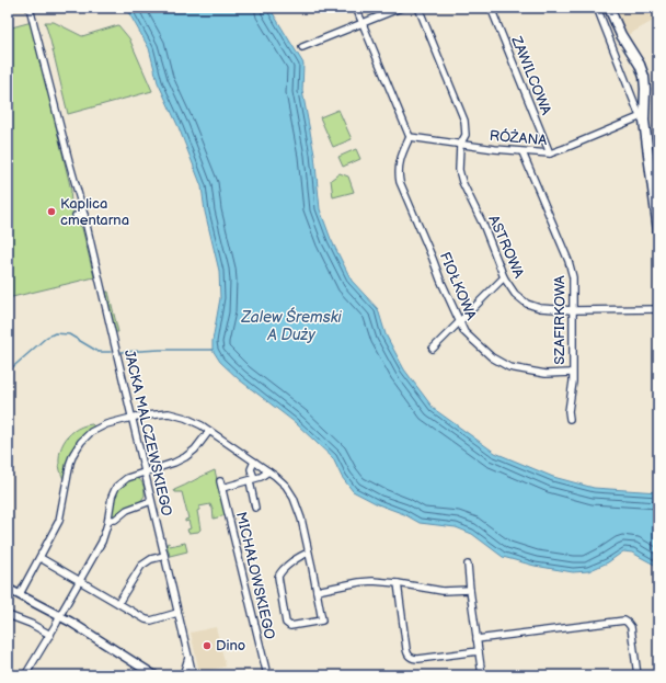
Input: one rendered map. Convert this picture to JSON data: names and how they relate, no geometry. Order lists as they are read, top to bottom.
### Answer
{
  "streets": {
    "street": [
      "ZAWILCOWA",
      "RÓŻANA",
      "ASTROWA",
      "FIOŁKOWA",
      "SZAFIRKOWA",
      "JACKA MALCZEWSKIEGO",
      "MICHAŁOWSKIEGO"
    ]
  },
  "crossings": [
    ["ZAWILCOWA", "RÓŻANA"],
    ["RÓŻANA", "ASTROWA"],
    ["RÓŻANA", "FIOŁKOWA"],
    ["RÓŻANA", "SZAFIRKOWA"],
    ["ASTROWA", "SZAFIRKOWA"],
    ["FIOŁKOWA", "SZAFIRKOWA"]
  ],
  "water": ["Zalew Śremski A Duży"],
  "places": ["Kaplica cmentarna", "Dino"]
}
